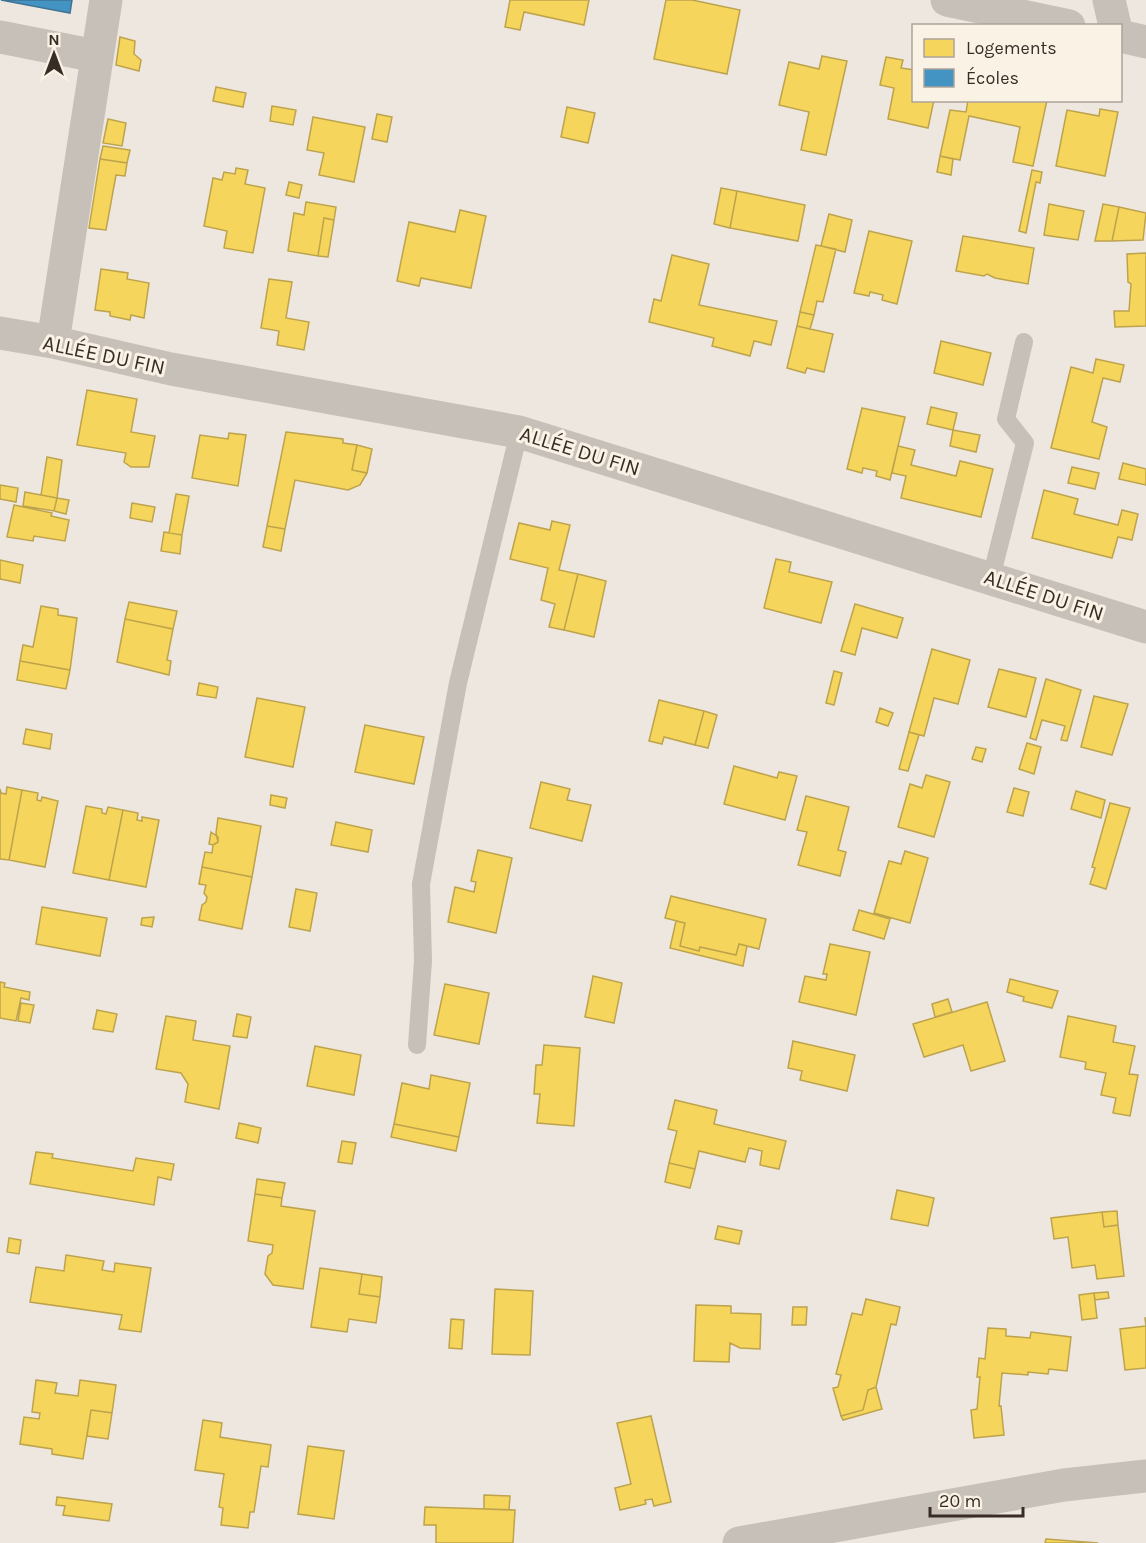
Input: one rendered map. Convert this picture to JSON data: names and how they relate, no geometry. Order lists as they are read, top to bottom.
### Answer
{
  "streets": {
    "street": ["ALLÉE DU FIN"]
  },
  "legend": ["Logements", "Écoles"],
  "scale_bar": "20 m",
  "north": "top"
}
